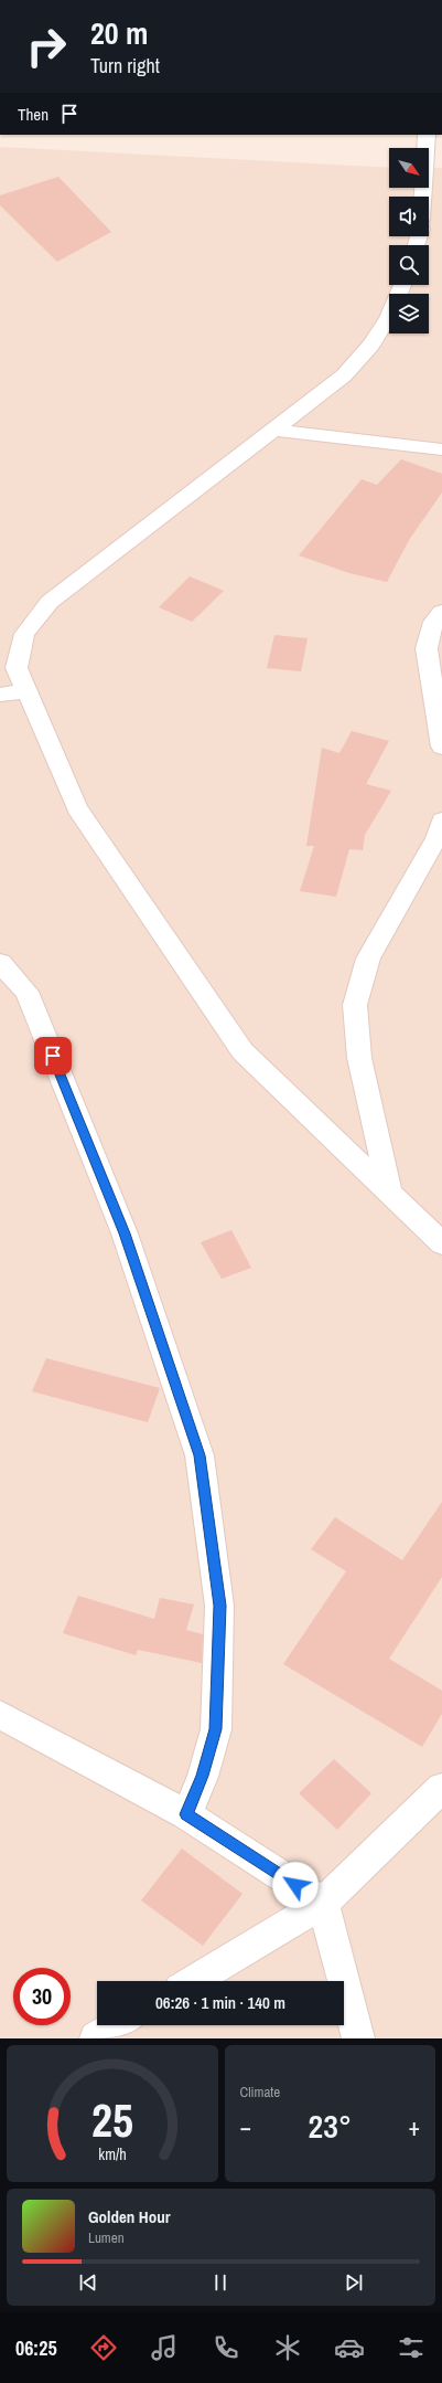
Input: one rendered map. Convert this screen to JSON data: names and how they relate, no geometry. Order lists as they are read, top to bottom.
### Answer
{
  "north": "bottom right",
  "page": {
    "turn": ["20 m", "Turn right"],
    "then": "Then",
    "limit": "30",
    "trip": "06:26 · 1 min · 140 m",
    "tile": "Climate",
    "heat": ["−", "23°", "+"],
    "song": ["Golden Hour", "Lumen"],
    "tabs": "06:25",
    "gauge": ["25", "km/h"]
  }
}
